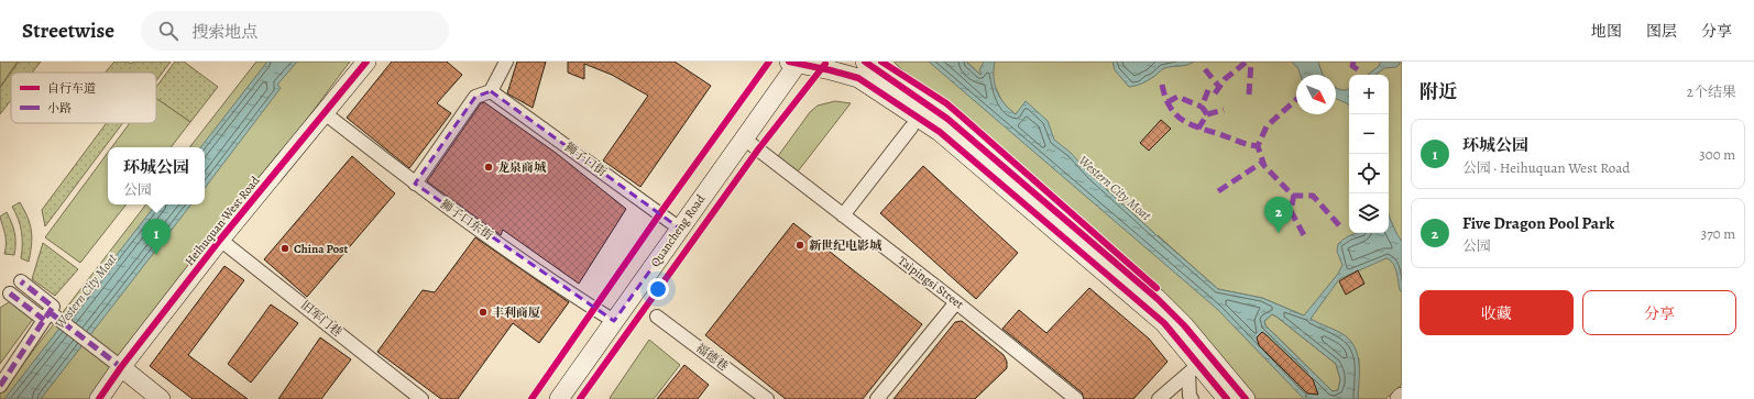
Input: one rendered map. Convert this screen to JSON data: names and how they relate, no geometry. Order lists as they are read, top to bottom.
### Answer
{
  "streets": {
    "main road": ["Heihuquan West Road", "Quancheng Road"],
    "street": [
      "狮子口街",
      "狮子口东街",
      "Taipingsi Street",
      "旧军门巷",
      "福德巷"
    ]
  },
  "crossings": [
    ["狮子口街", "Quancheng Road"],
    ["狮子口东街", "Heihuquan West Road"],
    ["狮子口东街", "Quancheng Road"],
    ["Heihuquan West Road", "旧军门巷"],
    ["Quancheng Road", "Taipingsi Street"]
  ],
  "water": ["Western City Moat"],
  "places": [
    "龙泉商城",
    "新世纪电影城",
    "China Post",
    "丰利商厦"
  ],
  "legend": ["自行车道", "小路"],
  "north": "bottom right",
  "page": {
    "header": "Streetwise",
    "search": "搜索地点",
    "nav": ["地图", "图层", "分享"],
    "heading": ["附近", "2个结果"],
    "map_buttons": ["+", "−"],
    "list": [
      {
        "mark": "1",
        "name": "环城公园",
        "note": "公园 · Heihuquan West Road",
        "value": "300 m"
      },
      {
        "mark": "2",
        "name": "Five Dragon Pool Park",
        "note": "公园",
        "value": "370 m"
      }
    ],
    "popup": ["环城公园", "公园"],
    "pins": ["2", "1"],
    "buttons": ["收藏", "分享"]
  }
}
